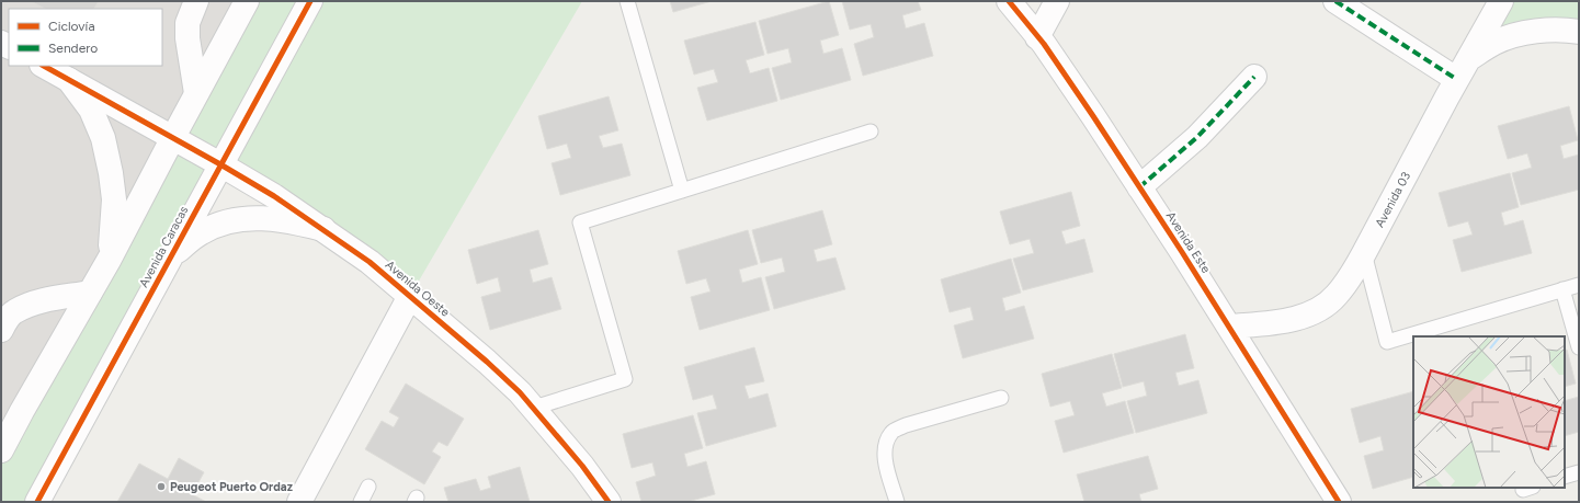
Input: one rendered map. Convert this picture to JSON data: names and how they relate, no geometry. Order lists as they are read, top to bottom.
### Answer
{
  "streets": {
    "street": [
      "Avenida 03",
      "Avenida Este",
      "Avenida Caracas",
      "Avenida Oeste"
    ]
  },
  "crossings": [
    ["Avenida 03", "Avenida Este"],
    ["Avenida Caracas", "Avenida Oeste"]
  ],
  "places": ["Peugeot Puerto Ordaz"],
  "legend": ["Ciclovía", "Sendero"]
}
